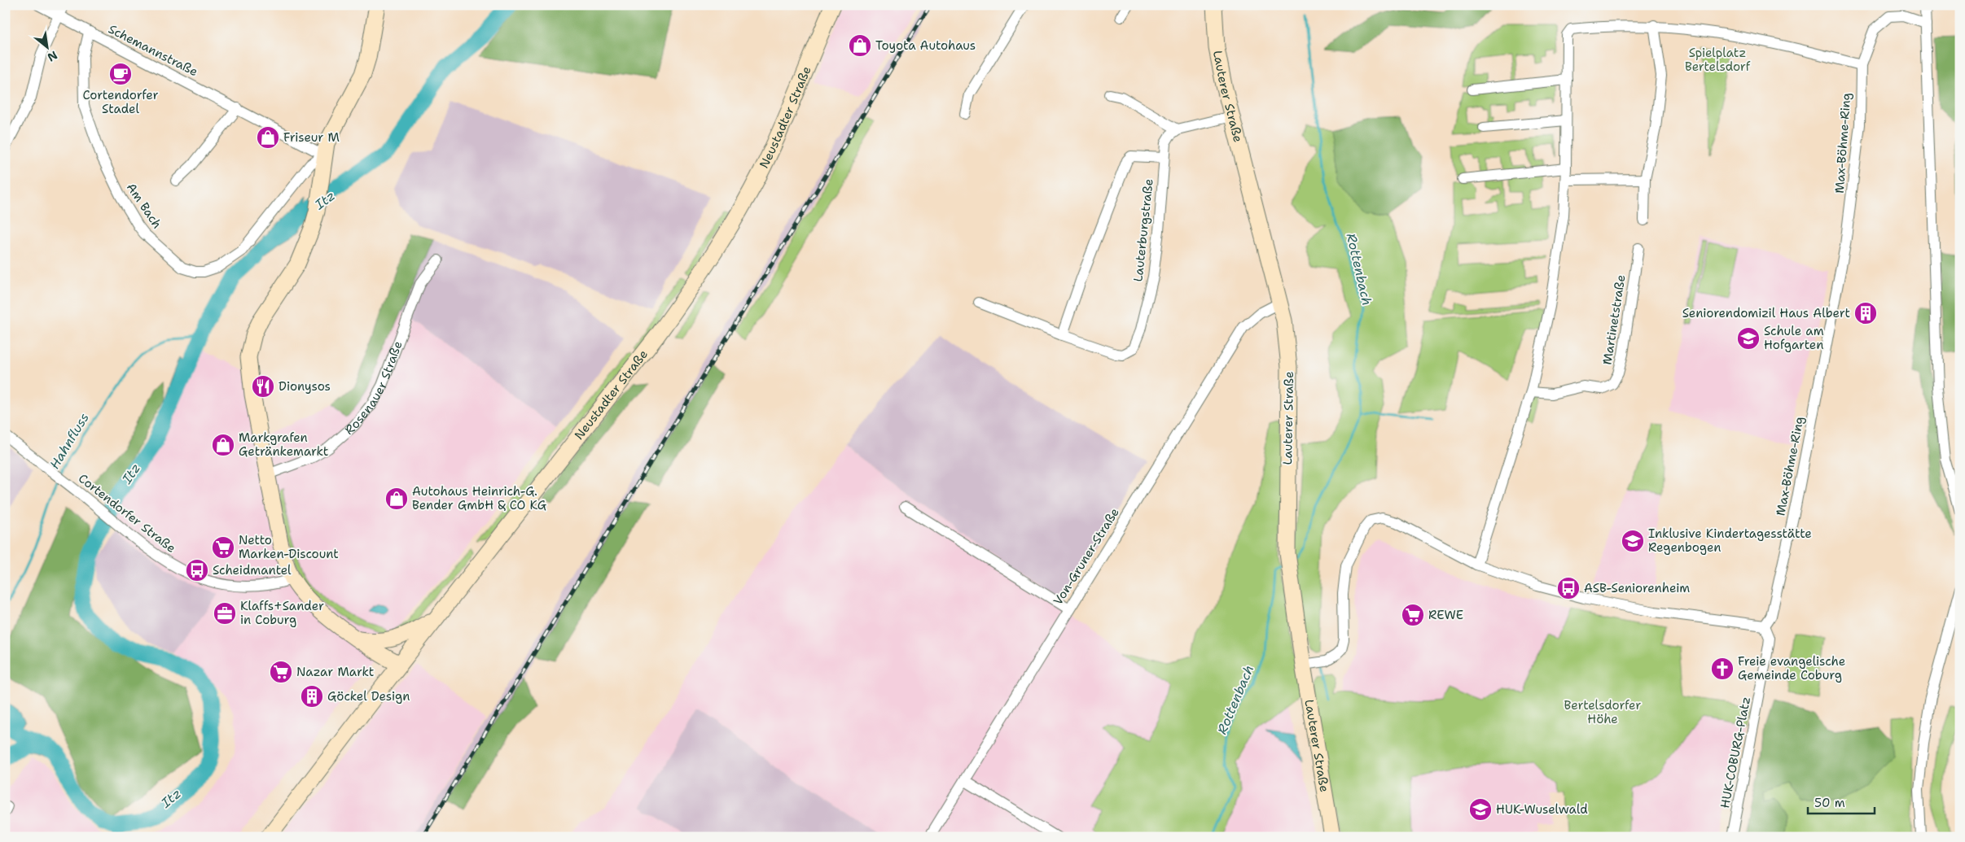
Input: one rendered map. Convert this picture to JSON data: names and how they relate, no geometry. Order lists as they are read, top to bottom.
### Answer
{
  "streets": {
    "street": [
      "Schemannstraße",
      "Lauterer Straße",
      "Neustadter Straße",
      "Max-Böhme-Ring",
      "Am Bach",
      "Lauterburgstraße",
      "Martinetstraße",
      "Rosenauer Straße",
      "Cortendorfer Straße",
      "Von-Gruner-Straße",
      "HUK-COBURG-Platz"
    ]
  },
  "crossings": [
    ["Schemannstraße", "Am Bach"],
    ["Lauterer Straße", "Von-Gruner-Straße"],
    ["Max-Böhme-Ring", "HUK-COBURG-Platz"]
  ],
  "water": ["Itz", "Rottenbach", "Hahnfluss"],
  "parks": ["Spielplatz Bertelsdorf", "Bertelsdorfer Höhe"],
  "places": {
    "shop": [
      "Toyota Autohaus",
      "Friseur M",
      "Markgrafen Getränkemarkt",
      "Autohaus Heinrich-G. Bender GmbH & CO KG"
    ],
    "cafe": ["Cortendorfer Stadel"],
    "building": ["Seniorendomizil Haus Albert", "Göckel Design"],
    "school or university": ["Schule am Hofgarten", "Inklusive Kindertagesstätte Regenbogen", "HUK-Wuselwald"],
    "restaurant": ["Dionysos"],
    "supermarket": ["Netto Marken-Discount", "REWE", "Nazar Markt"],
    "bus stop": ["Scheidmantel", "ASB-Seniorenheim"],
    "office": ["Klaffs+Sander in Coburg"],
    "church": ["Freie evangelische Gemeinde Coburg"]
  },
  "scale_bar": "50 m",
  "north": "bottom right"
}
